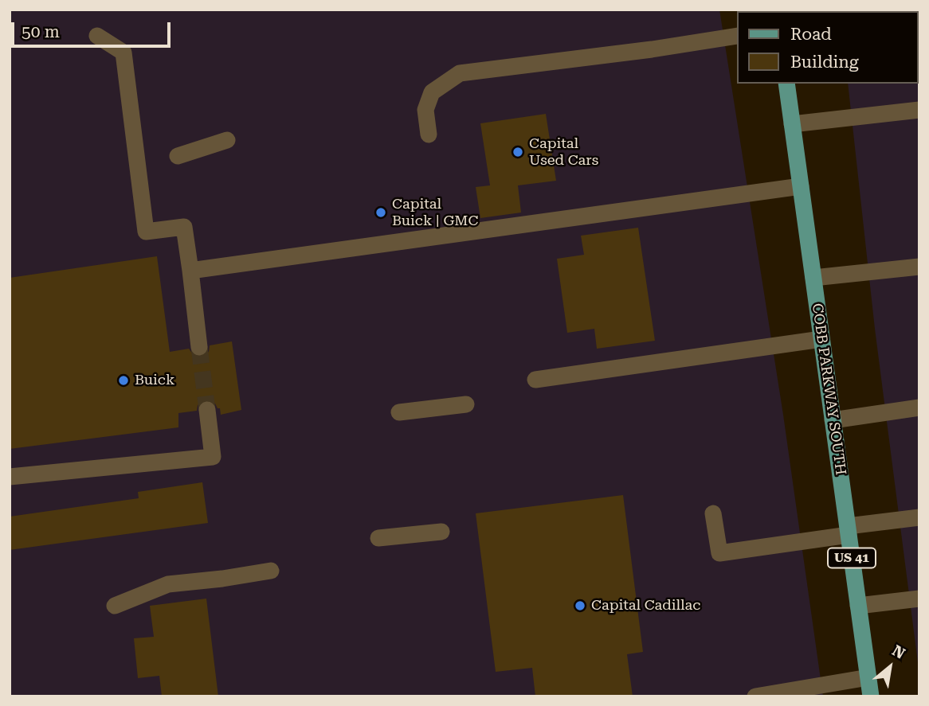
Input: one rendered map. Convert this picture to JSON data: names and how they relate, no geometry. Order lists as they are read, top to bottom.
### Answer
{
  "streets": {
    "main road": ["COBB PARKWAY SOUTH", "US 41"]
  },
  "places": [
    "Capital Used Cars",
    "Capital Buick | GMC",
    "Buick",
    "Capital Cadillac"
  ],
  "legend": ["Road", "Building"],
  "scale_bar": "50 m",
  "north": "top right"
}
